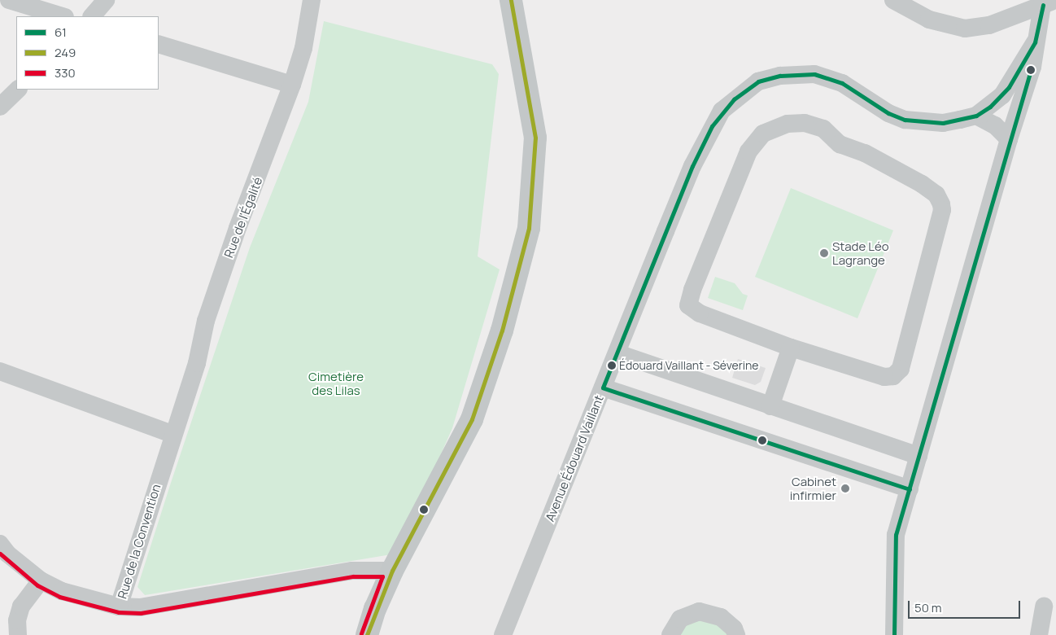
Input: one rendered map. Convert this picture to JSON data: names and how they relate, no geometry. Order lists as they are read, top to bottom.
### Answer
{
  "streets": {
    "street": ["Rue de l'Égalité", "Avenue Édouard Vaillant", "Rue de la Convention"]
  },
  "crossings": [
    ["Rue de l'Égalité", "Rue de la Convention"]
  ],
  "parks": ["Cimetière des Lilas"],
  "places": ["Stade Léo Lagrange", "Édouard Vaillant - Séverine", "Cabinet infirmier"],
  "lines": ["transit line 249", "transit line 61", "transit line 330"],
  "legend": ["61", "249", "330"],
  "scale_bar": "50 m"
}
